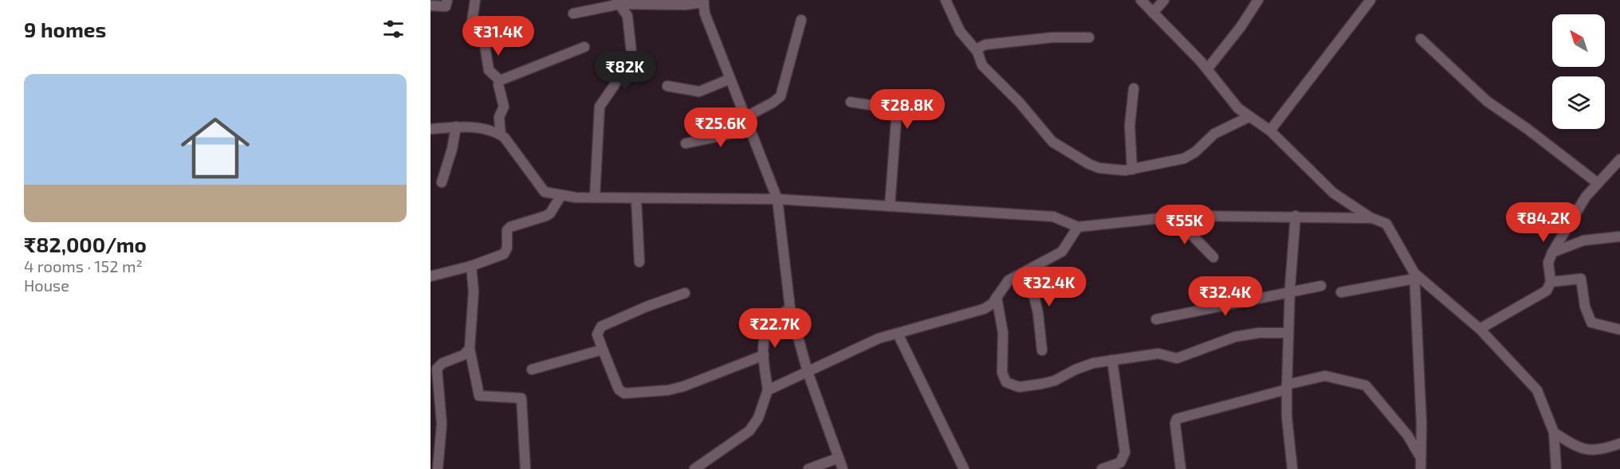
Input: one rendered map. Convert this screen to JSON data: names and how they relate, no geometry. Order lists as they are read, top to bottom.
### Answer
{
  "north": "top left",
  "page": {
    "heading": "9 homes",
    "price": [
      "₹31.4K",
      "₹82K",
      "₹28.8K",
      "₹25.6K",
      "₹84.2K",
      "₹55K",
      "₹32.4K",
      "₹32.4K",
      "₹22.7K"
    ],
    "list": [
      {
        "name": "₹82,000/mo",
        "note": "4 rooms · 152 m² · House"
      }
    ]
  }
}
